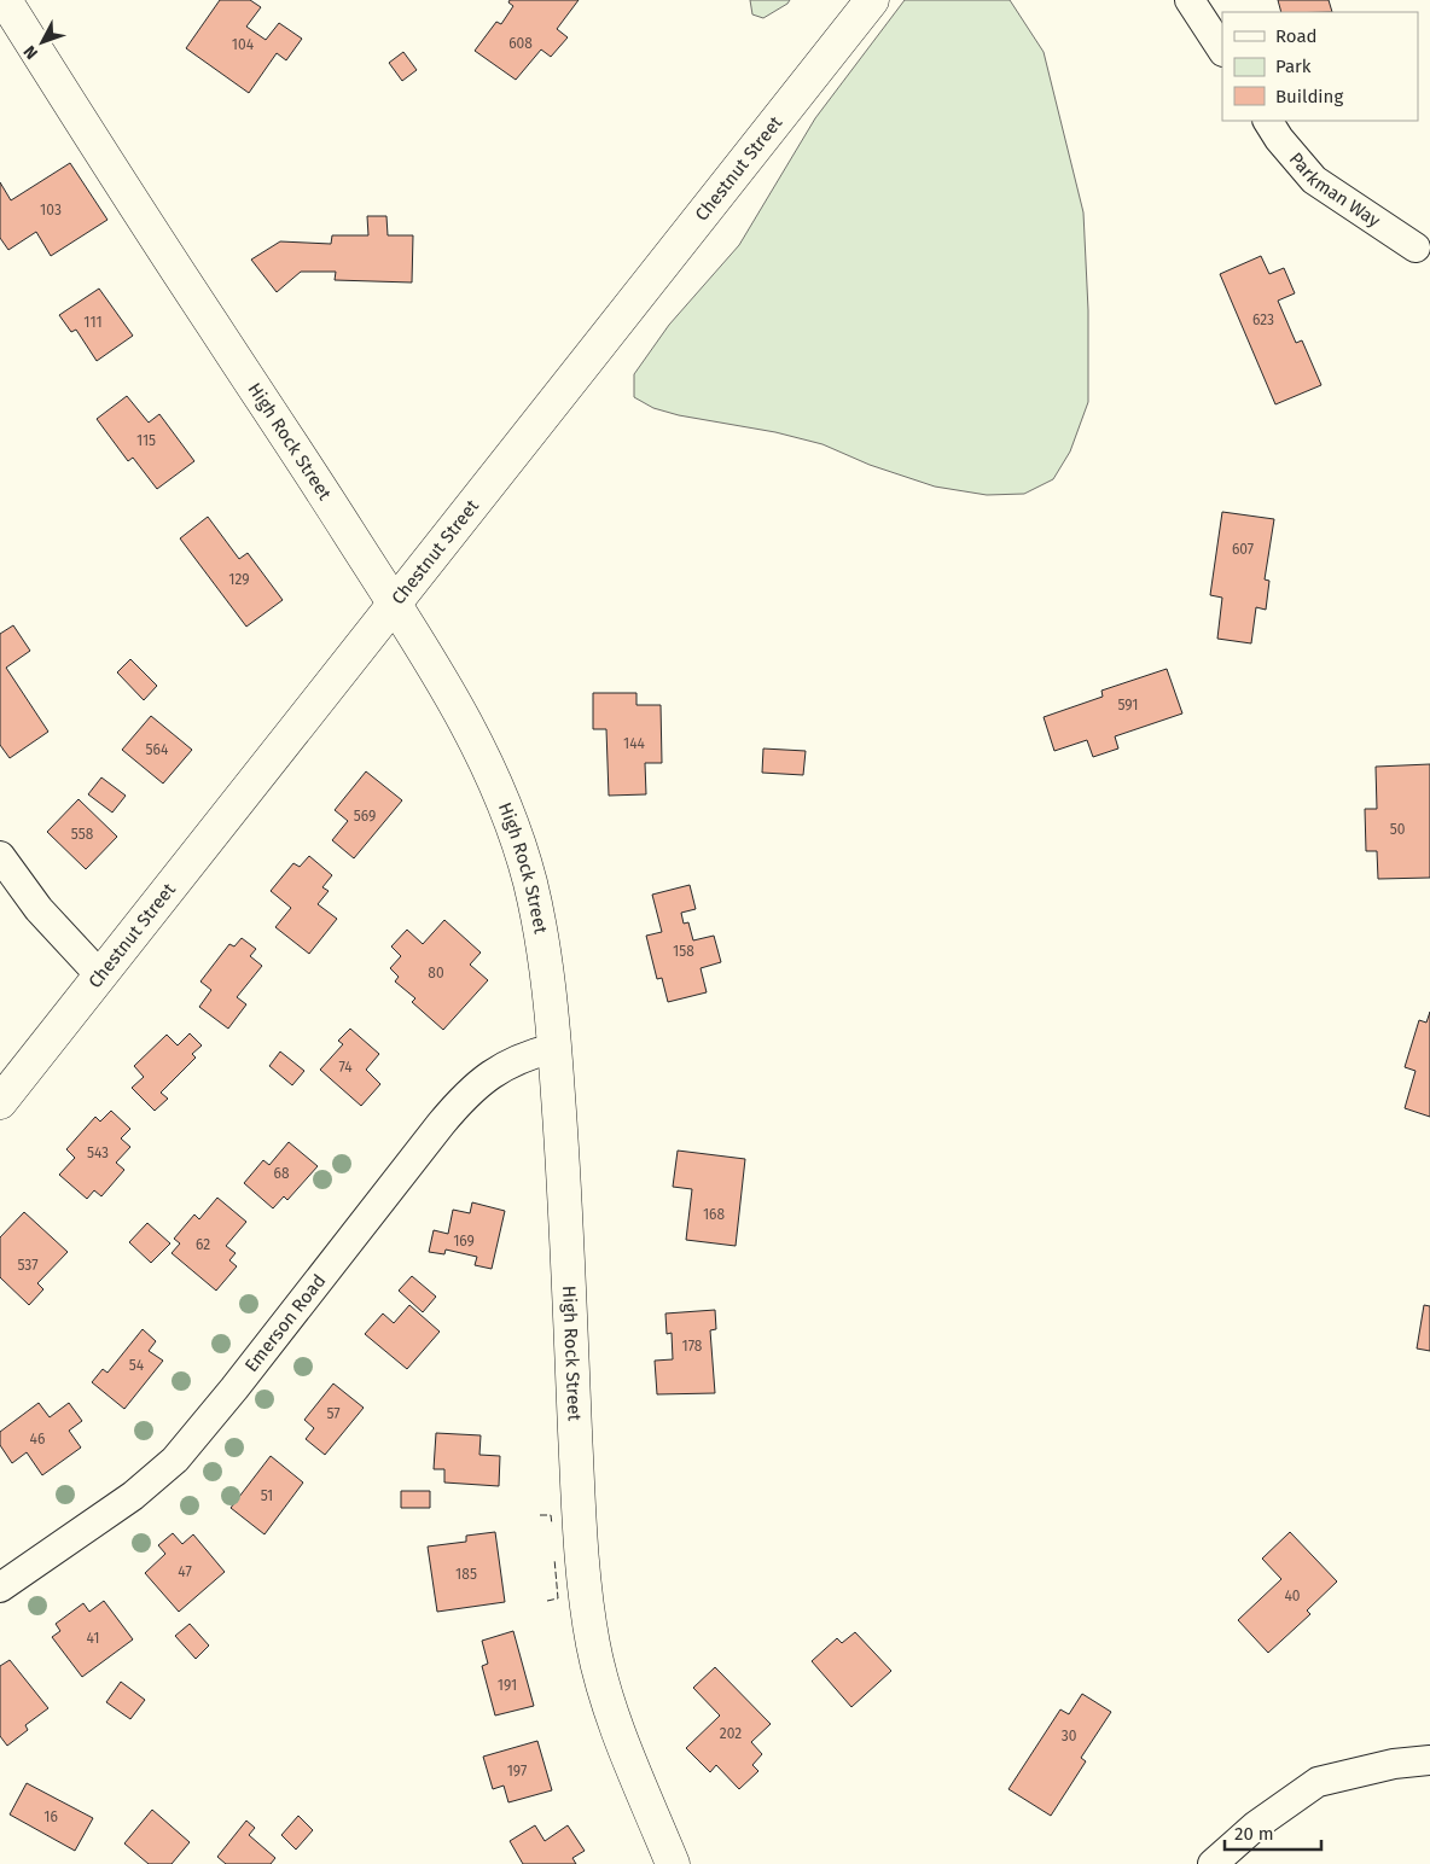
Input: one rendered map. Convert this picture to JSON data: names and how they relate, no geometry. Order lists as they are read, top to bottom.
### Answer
{
  "streets": {
    "street": [
      "Chestnut Street",
      "Parkman Way",
      "High Rock Street",
      "Emerson Road"
    ]
  },
  "crossings": [
    ["Chestnut Street", "High Rock Street"],
    ["High Rock Street", "Emerson Road"]
  ],
  "house_numbers": [
    "608",
    "104",
    "103",
    "623",
    "111",
    "115",
    "607",
    "129",
    "591",
    "144",
    "564",
    "569",
    "50",
    "558",
    "158",
    "80",
    "74",
    "543",
    "68",
    "168",
    "169",
    "62",
    "537",
    "178",
    "54",
    "57",
    "46",
    "51",
    "47",
    "185",
    "40",
    "41",
    "191",
    "202",
    "30",
    "197",
    "16"
  ],
  "legend": ["Road", "Park", "Building"],
  "scale_bar": "20 m",
  "north": "bottom left"
}
